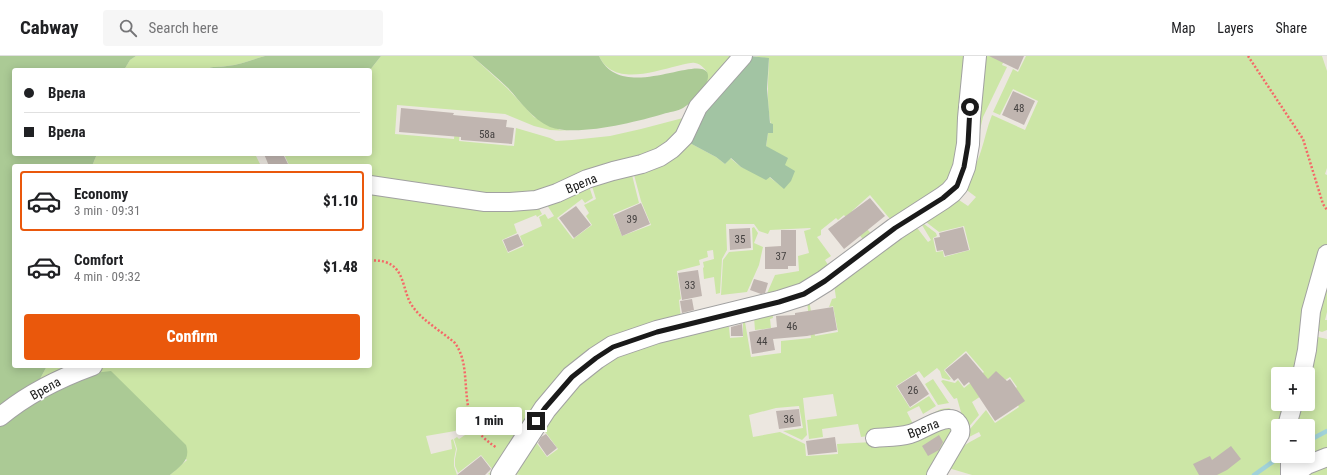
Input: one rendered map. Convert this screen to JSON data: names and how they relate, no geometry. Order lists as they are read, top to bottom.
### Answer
{
  "streets": {
    "street": ["Врела"]
  },
  "house_numbers": [
    "48",
    "58a",
    "39",
    "35",
    "37",
    "33",
    "46",
    "44",
    "26",
    "36"
  ],
  "page": {
    "header": "Cabway",
    "search": "Search here",
    "nav": ["Map", "Layers", "Share"],
    "banner": ["Врела", "Врела"],
    "list": [
      {
        "name": "Economy",
        "note": "3 min · 09:31",
        "value": "$1.10"
      },
      {
        "name": "Comfort",
        "note": "4 min · 09:32",
        "value": "$1.48"
      }
    ],
    "buttons": "Confirm",
    "map_buttons": ["+", "−"],
    "bubble": "1 min"
  }
}
